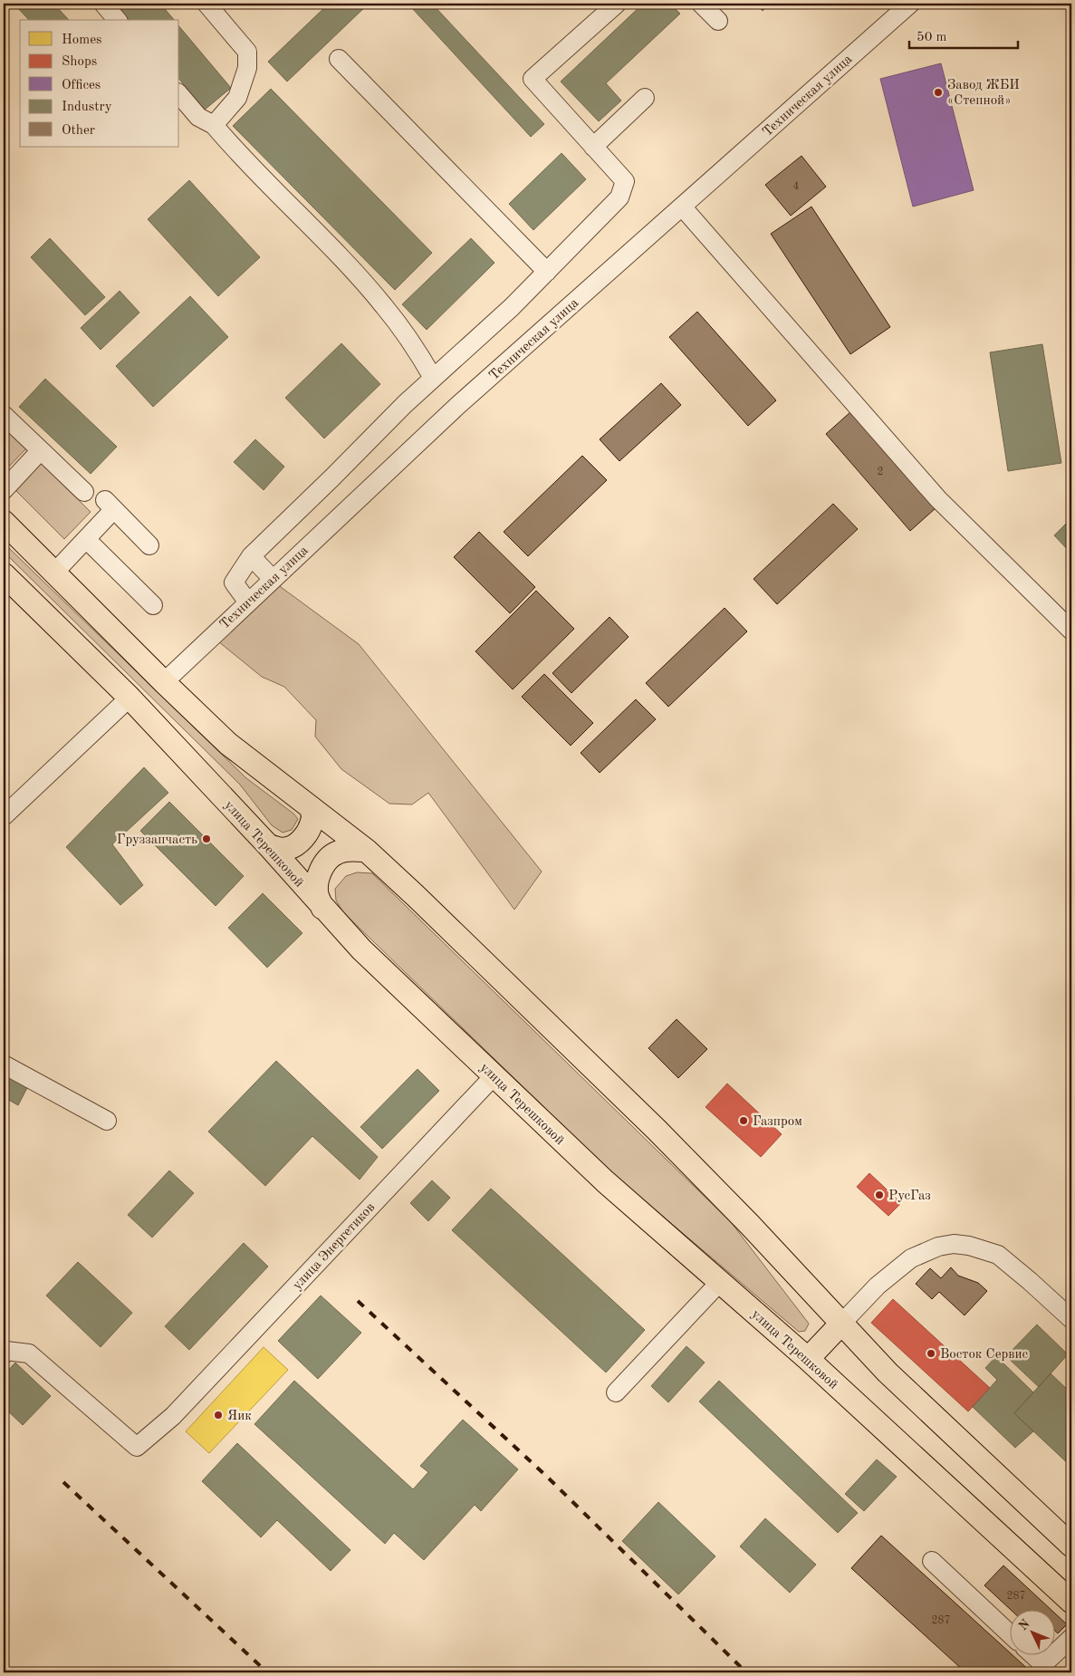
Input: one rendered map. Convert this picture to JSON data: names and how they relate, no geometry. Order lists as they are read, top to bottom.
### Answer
{
  "streets": {
    "main road": ["улица Терешковой"],
    "street": ["Техническая улица", "улица Энергетиков"]
  },
  "crossings": [
    ["улица Терешковой", "улица Энергетиков"]
  ],
  "places": [
    "Завод ЖБИ «Степной»",
    "Груззапчасть",
    "Газпром",
    "РусГаз",
    "Восток Сервис",
    "Яик"
  ],
  "house_numbers": [
    "4",
    "2",
    "287",
    "287"
  ],
  "legend": [
    "Homes",
    "Shops",
    "Offices",
    "Industry",
    "Other"
  ],
  "scale_bar": "50 m",
  "north": "top left"
}
